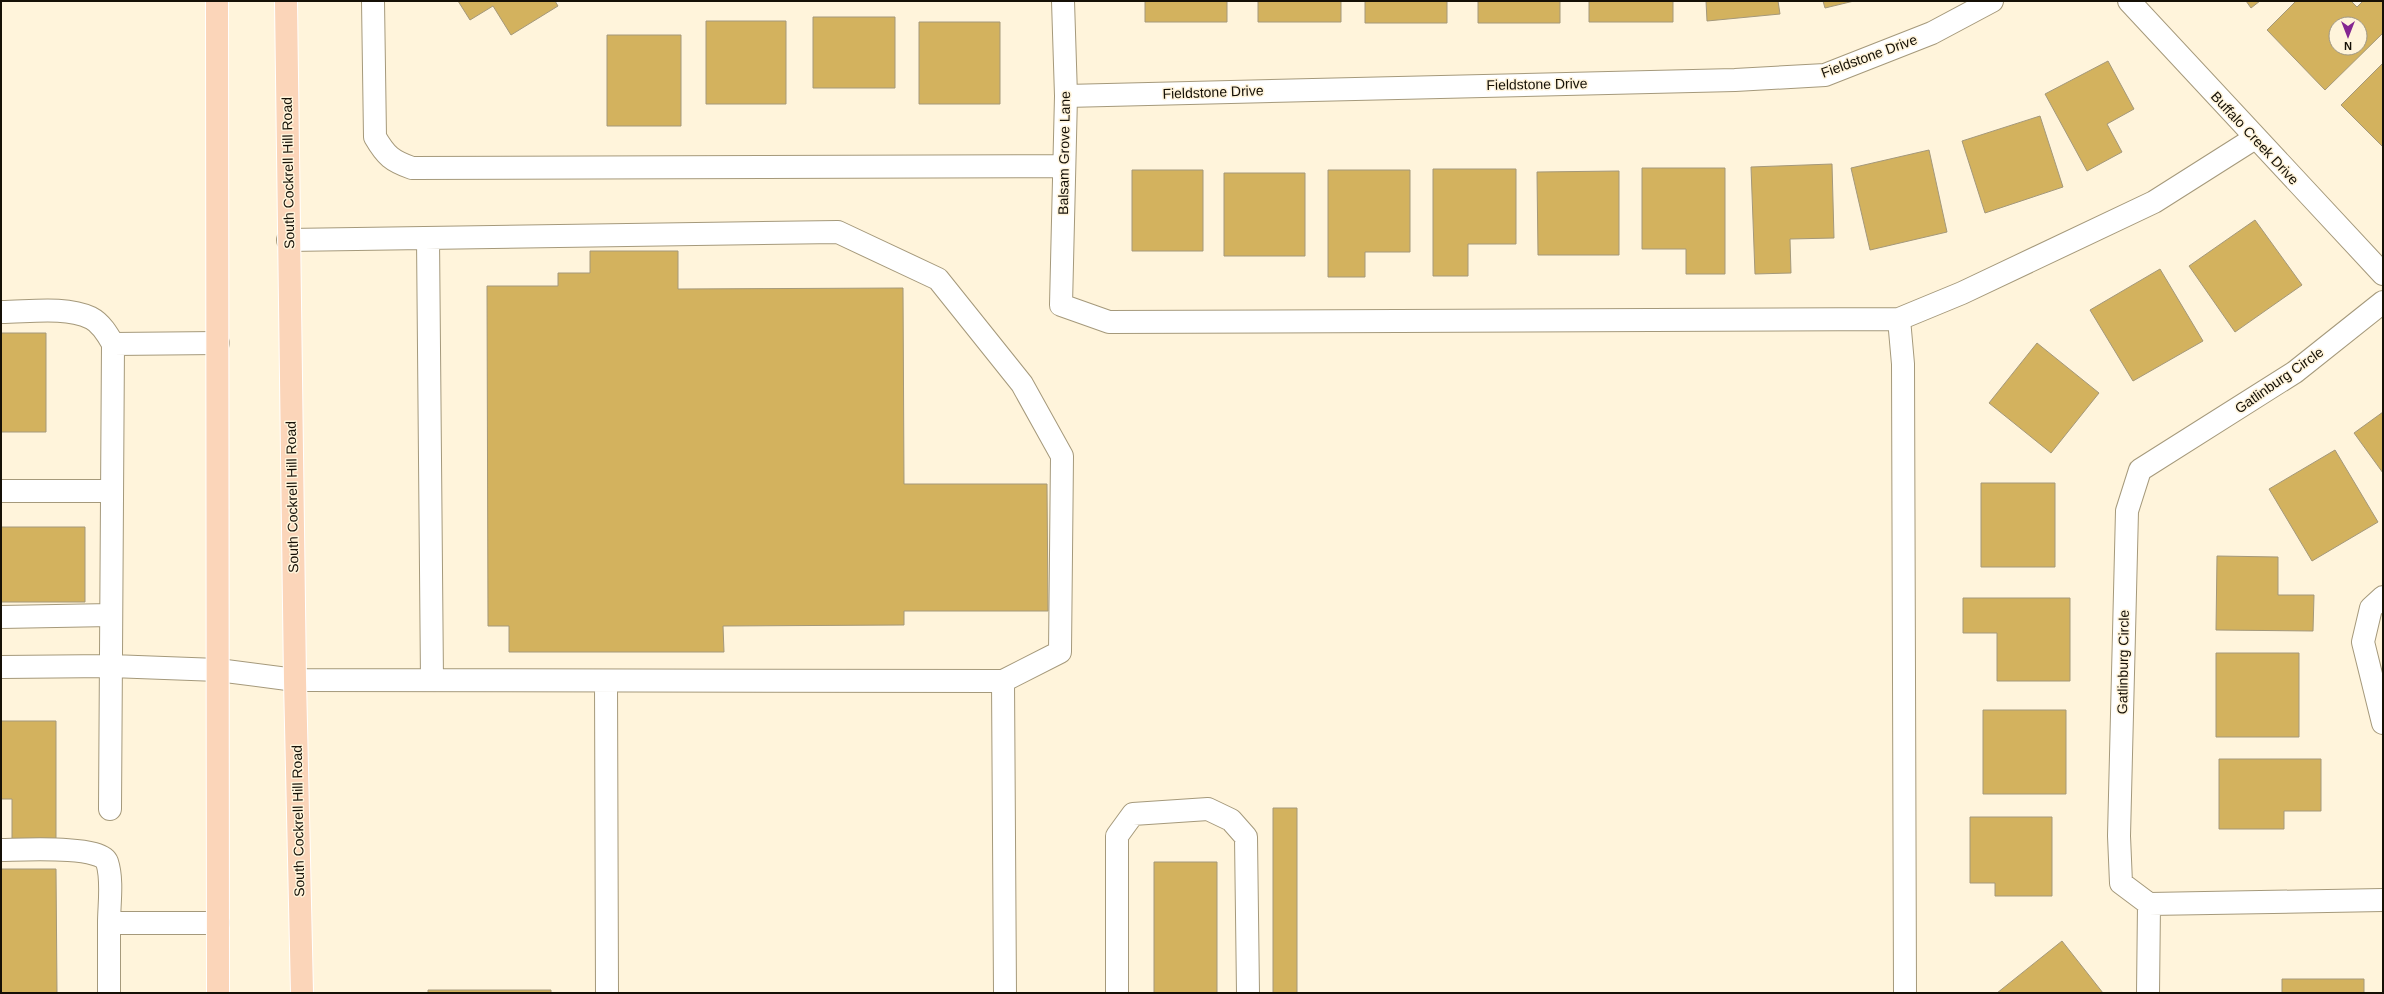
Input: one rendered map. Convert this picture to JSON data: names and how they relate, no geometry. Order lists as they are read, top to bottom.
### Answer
{
  "streets": {
    "main road": ["South Cockrell Hill Road"],
    "street": [
      "Fieldstone Drive",
      "Buffalo Creek Drive",
      "Balsam Grove Lane",
      "Gatlinburg Circle"
    ]
  },
  "crossings": [
    ["Fieldstone Drive", "Balsam Grove Lane"]
  ],
  "north": "bottom"
}
